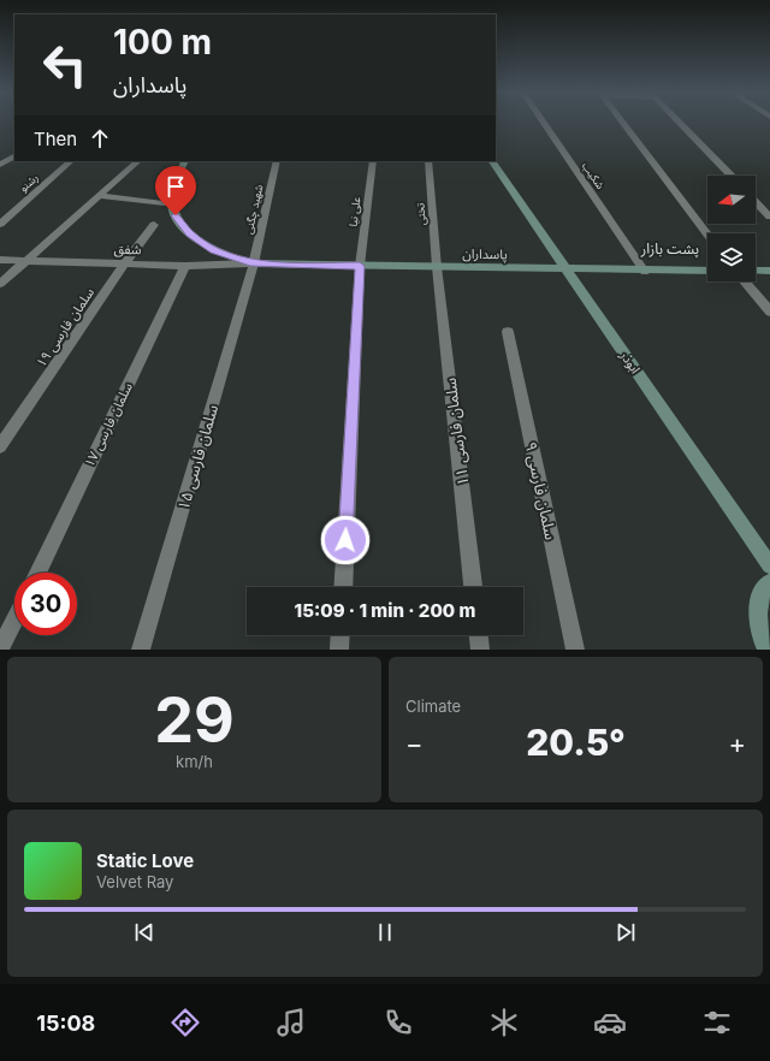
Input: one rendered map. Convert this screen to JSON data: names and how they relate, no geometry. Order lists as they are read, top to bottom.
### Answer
{
  "streets": {
    "main road": ["پاسداران", "ابوذر"],
    "street": [
      "شکیب",
      "رشنو",
      "شهید چگنی",
      "علی نیا",
      "تختی",
      "شفق",
      "سلمان فارسی ۱۹",
      "سلمان فارسی ۱۷",
      "سلمان فارسی ۱۱",
      "سلمان فارسی ۱۵",
      "سلمان فارسی ۹"
    ]
  },
  "crossings": [
    ["شکیب", "پاسداران"],
    ["شهید چگنی", "شفق"],
    ["شهید چگنی", "پاسداران"],
    ["شهید چگنی", "سلمان فارسی ۱۵"],
    ["علی نیا", "پاسداران"],
    ["تختی", "پاسداران"],
    ["تختی", "سلمان فارسی ۱۱"],
    ["شفق", "پاسداران"],
    ["شفق", "سلمان فارسی ۱۹"],
    ["شفق", "سلمان فارسی ۱۷"],
    ["شفق", "سلمان فارسی ۱۵"],
    ["پاسداران", "ابوذر"],
    ["پاسداران", "سلمان فارسی ۱۱"],
    ["پاسداران", "سلمان فارسی ۱۵"]
  ],
  "districts": ["پشت بازار"],
  "north": "left",
  "page": {
    "turn": ["100 m", "پاسداران"],
    "then": "Then",
    "limit": "30",
    "trip": "15:09 · 1 min · 200 m",
    "tile": [
      ["29", "km/h"],
      "Climate"
    ],
    "heat": ["−", "20.5°", "+"],
    "song": ["Static Love", "Velvet Ray"],
    "tabs": "15:08"
  }
}
